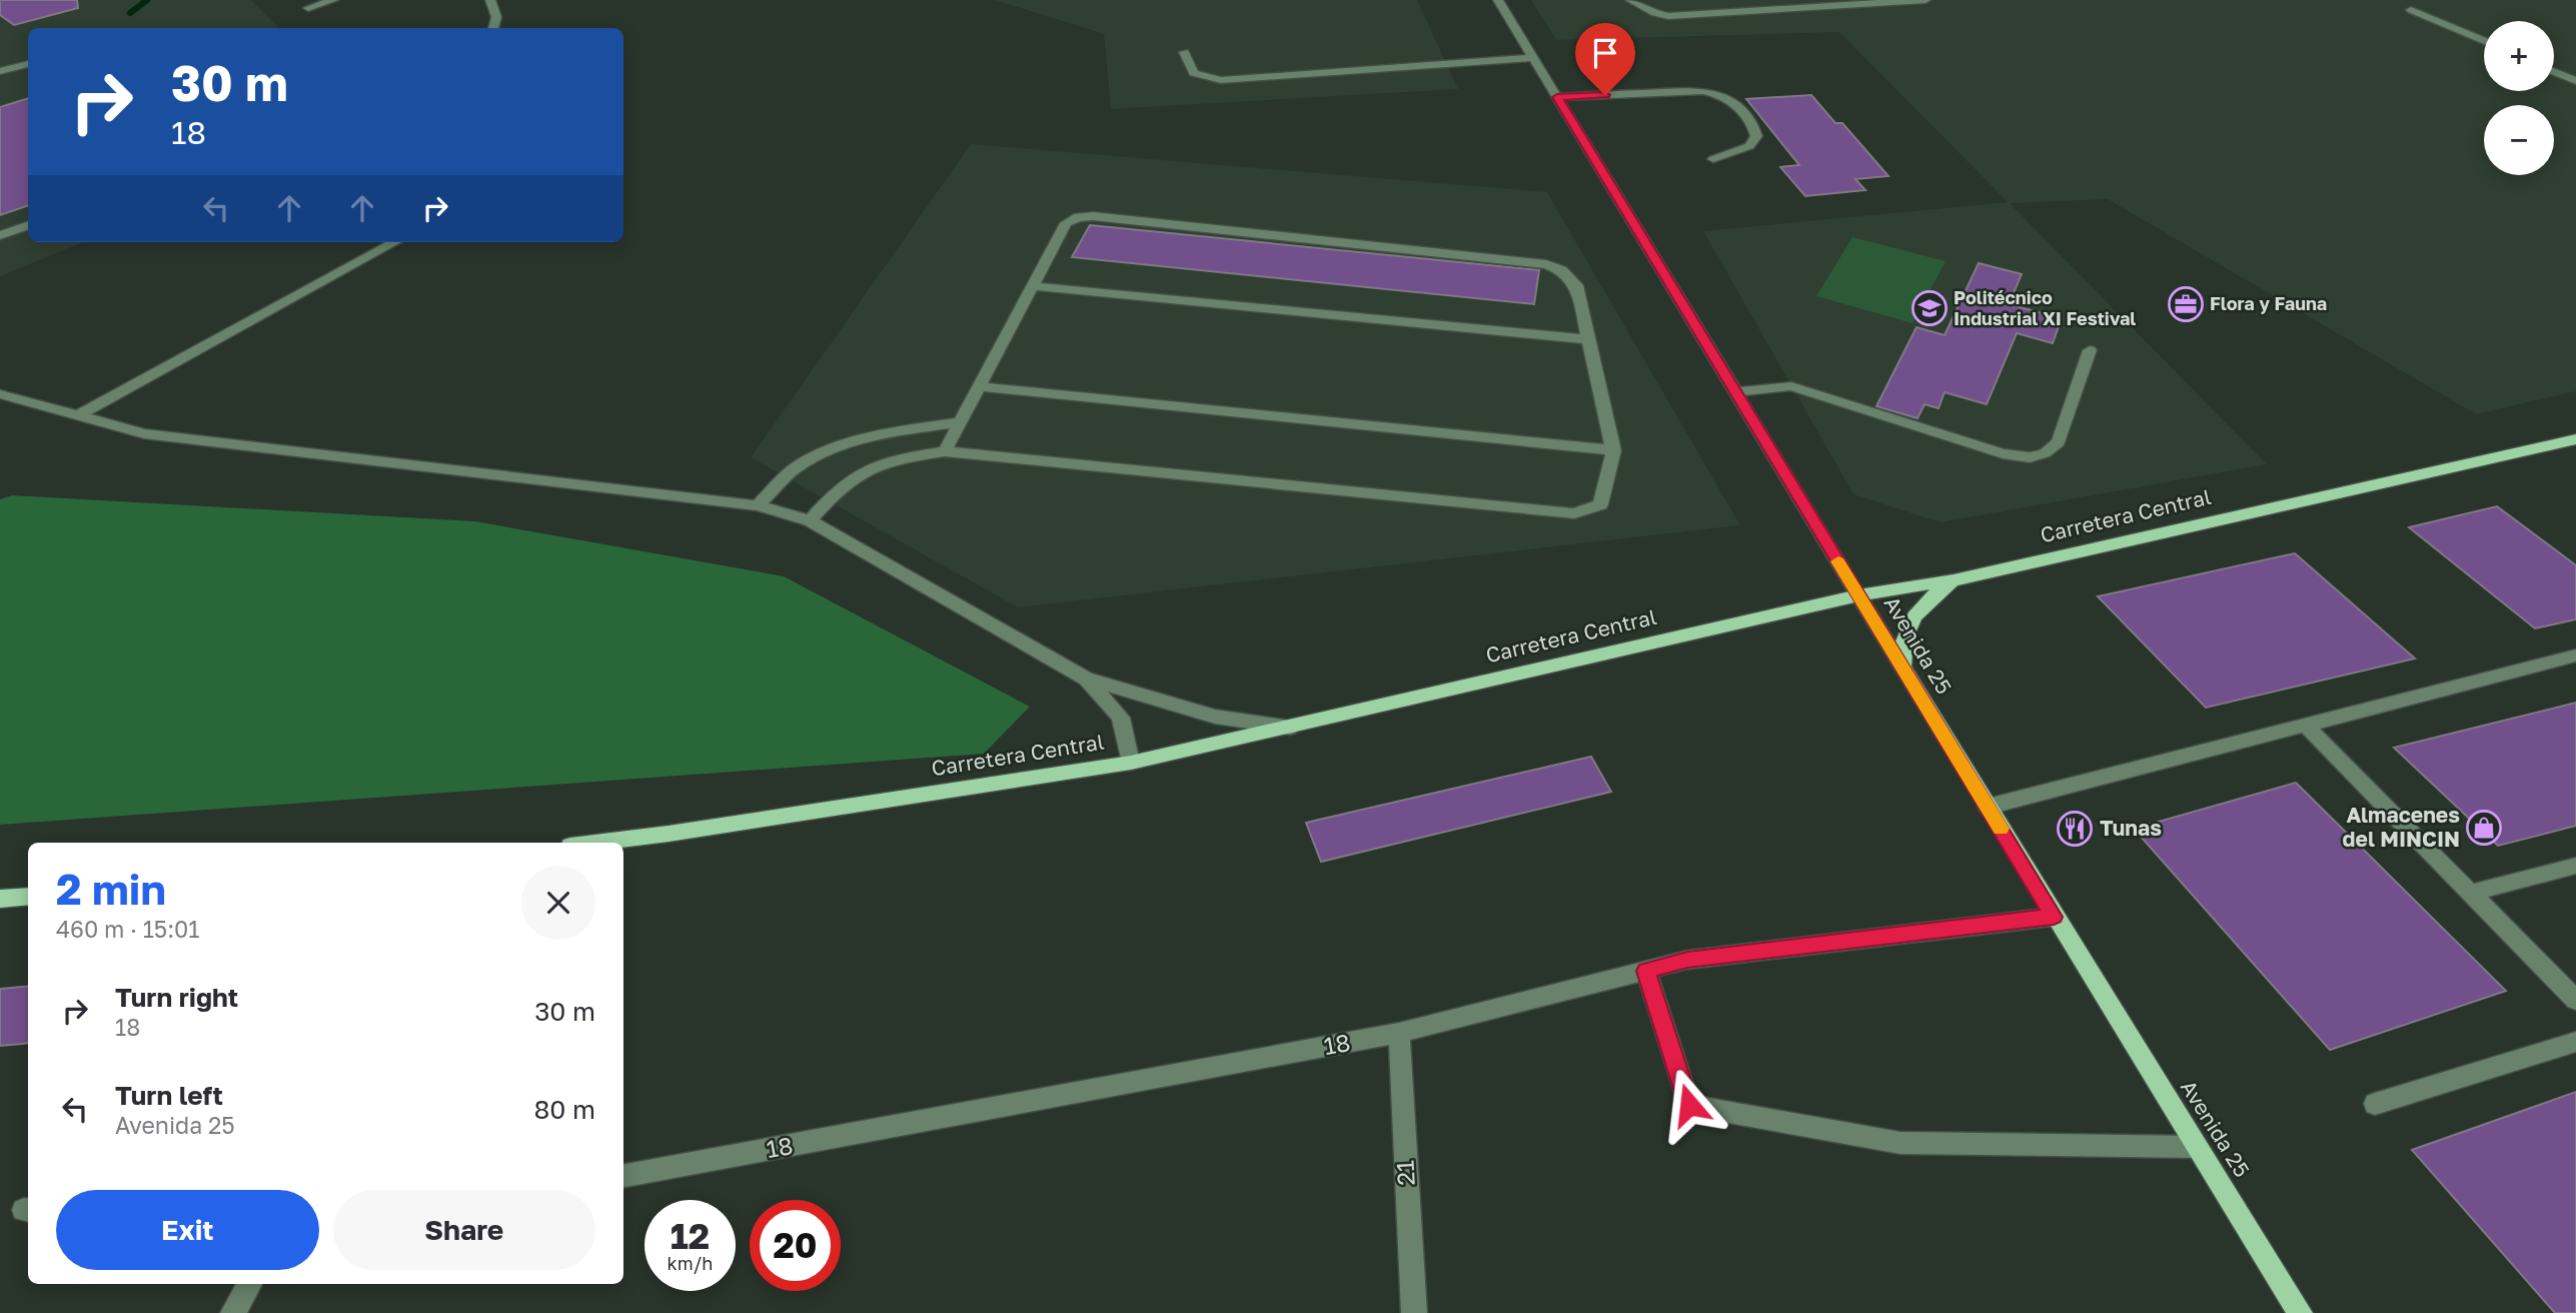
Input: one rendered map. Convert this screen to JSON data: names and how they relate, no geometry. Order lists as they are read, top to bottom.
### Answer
{
  "streets": {
    "main road": ["Carretera Central", "Avenida 25"],
    "street": ["18", "21"]
  },
  "crossings": [
    ["Carretera Central", "Avenida 25"],
    ["Avenida 25", "18"],
    ["18", "21"]
  ],
  "places": {
    "office": ["Flora y Fauna"],
    "school or university": ["Politécnico Industrial XI Festival"],
    "shop": ["Almacenes del MINCIN"],
    "restaurant": ["Tunas"]
  },
  "page": {
    "map_buttons": ["+", "−"],
    "turn": ["30 m", "18"],
    "heading": ["2 min", "460 m · 15:01"],
    "list": [
      {
        "name": "Turn right",
        "note": "18",
        "value": "30 m"
      },
      {
        "name": "Turn left",
        "note": "Avenida 25",
        "value": "80 m"
      }
    ],
    "buttons": ["Exit", "Share"],
    "speed": "12 km/h",
    "limit": "20"
  }
}
